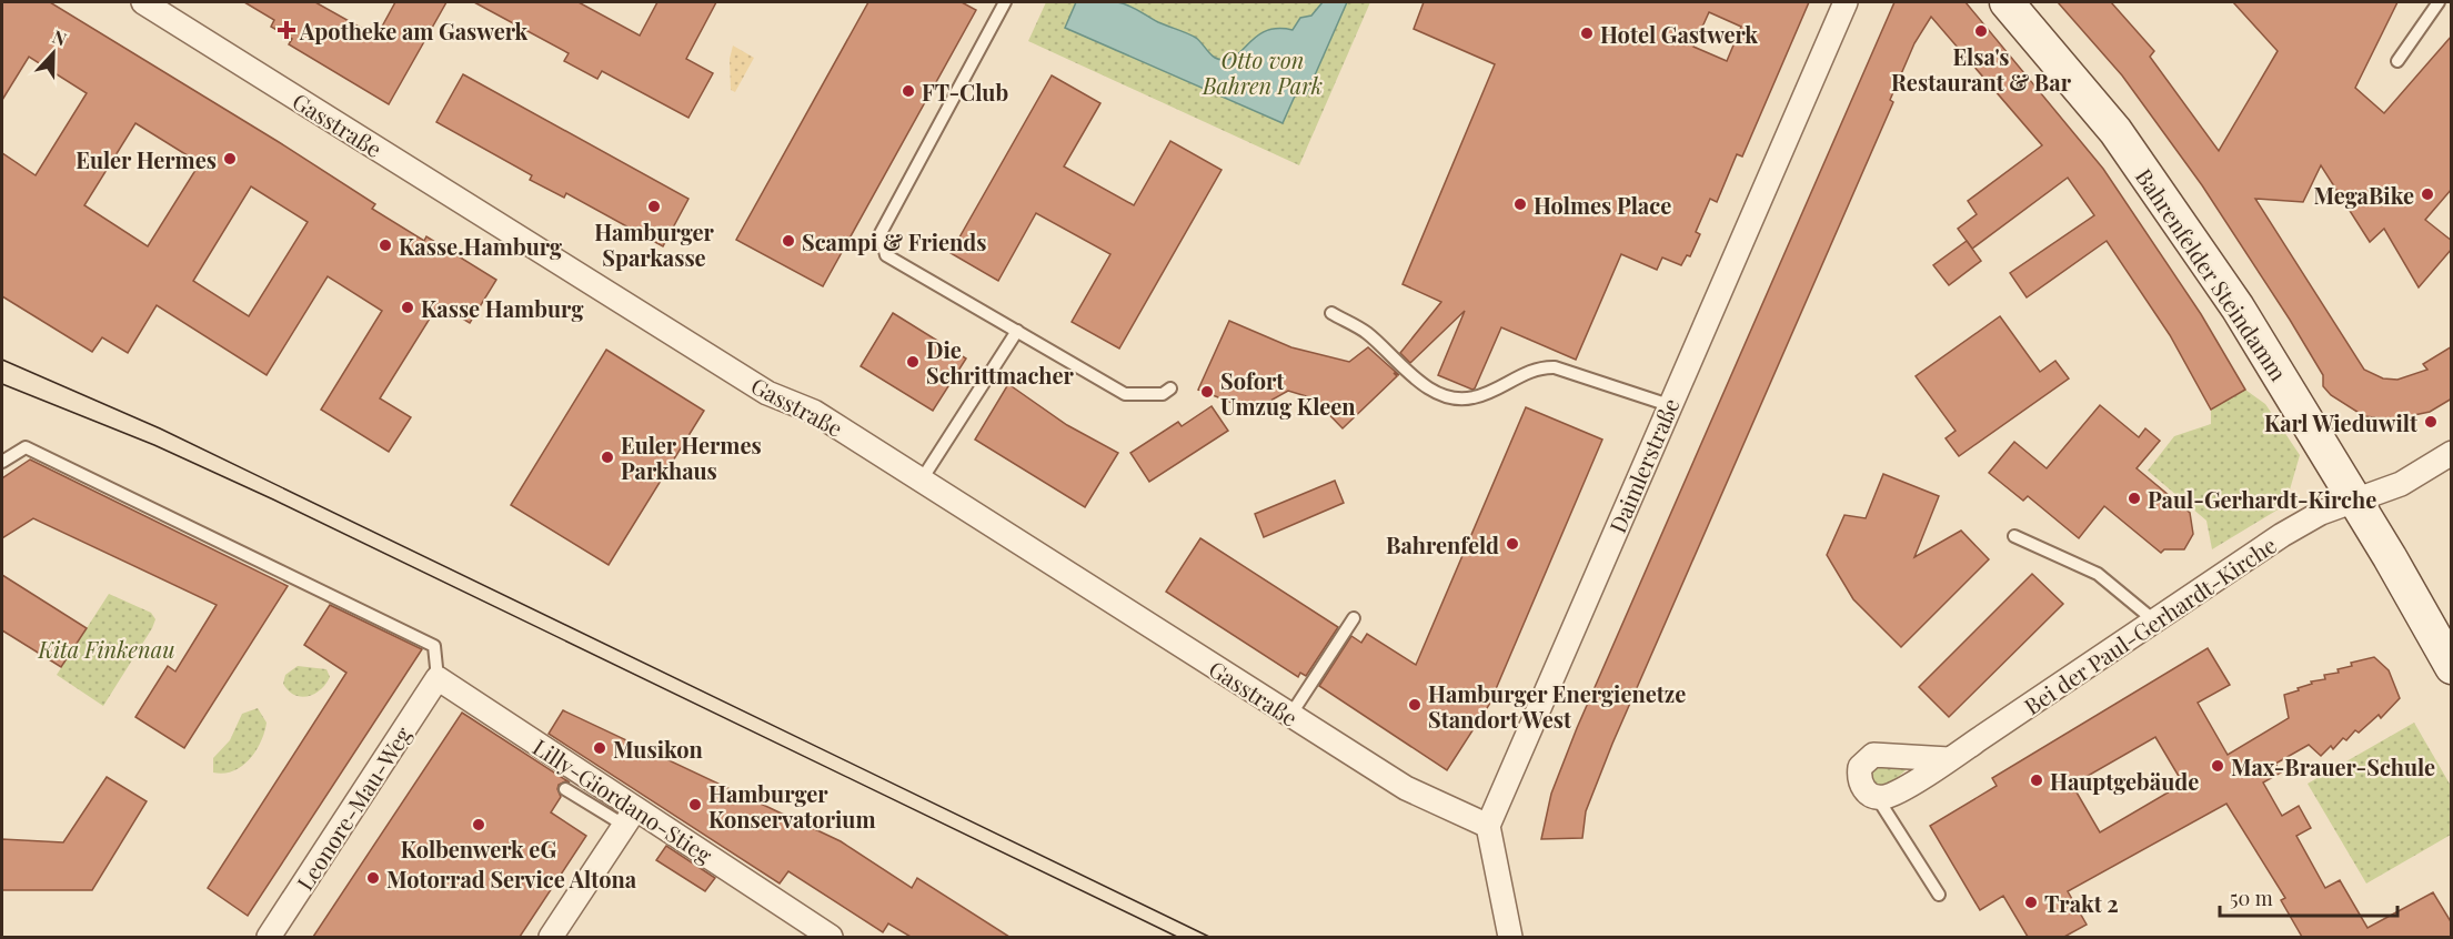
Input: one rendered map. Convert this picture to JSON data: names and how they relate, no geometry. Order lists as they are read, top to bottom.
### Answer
{
  "streets": {
    "street": [
      "Gasstraße",
      "Bahrenfelder Steindamm",
      "Daimlerstraße",
      "Bei der Paul-Gerhardt-Kirche",
      "Lilly-Giordano-Stieg",
      "Leonore-Mau-Weg"
    ]
  },
  "crossings": [
    ["Gasstraße", "Daimlerstraße"],
    ["Bahrenfelder Steindamm", "Bei der Paul-Gerhardt-Kirche"],
    ["Lilly-Giordano-Stieg", "Leonore-Mau-Weg"]
  ],
  "parks": ["Otto von Bahren Park", "Kita Finkenau"],
  "places": {
    "health": ["Apotheke am Gaswerk"],
    "other": [
      "Elsa's Restaurant & Bar",
      "Hotel Gastwerk",
      "FT-Club",
      "Euler Hermes",
      "MegaBike",
      "Holmes Place",
      "Hamburger Sparkasse",
      "Scampi & Friends",
      "Kasse.Hamburg",
      "Kasse Hamburg",
      "Die Schrittmacher",
      "Sofort Umzug Kleen",
      "Karl Wieduwilt",
      "Euler Hermes Parkhaus",
      "Paul-Gerhardt-Kirche",
      "Bahrenfeld",
      "Hamburger Energienetze Standort West",
      "Musikon",
      "Max-Brauer-Schule",
      "Hauptgebäude",
      "Hamburger Konservatorium",
      "Kolbenwerk eG",
      "Motorrad Service Altona",
      "Trakt 2"
    ]
  },
  "scale_bar": "50 m",
  "north": "top"
}
